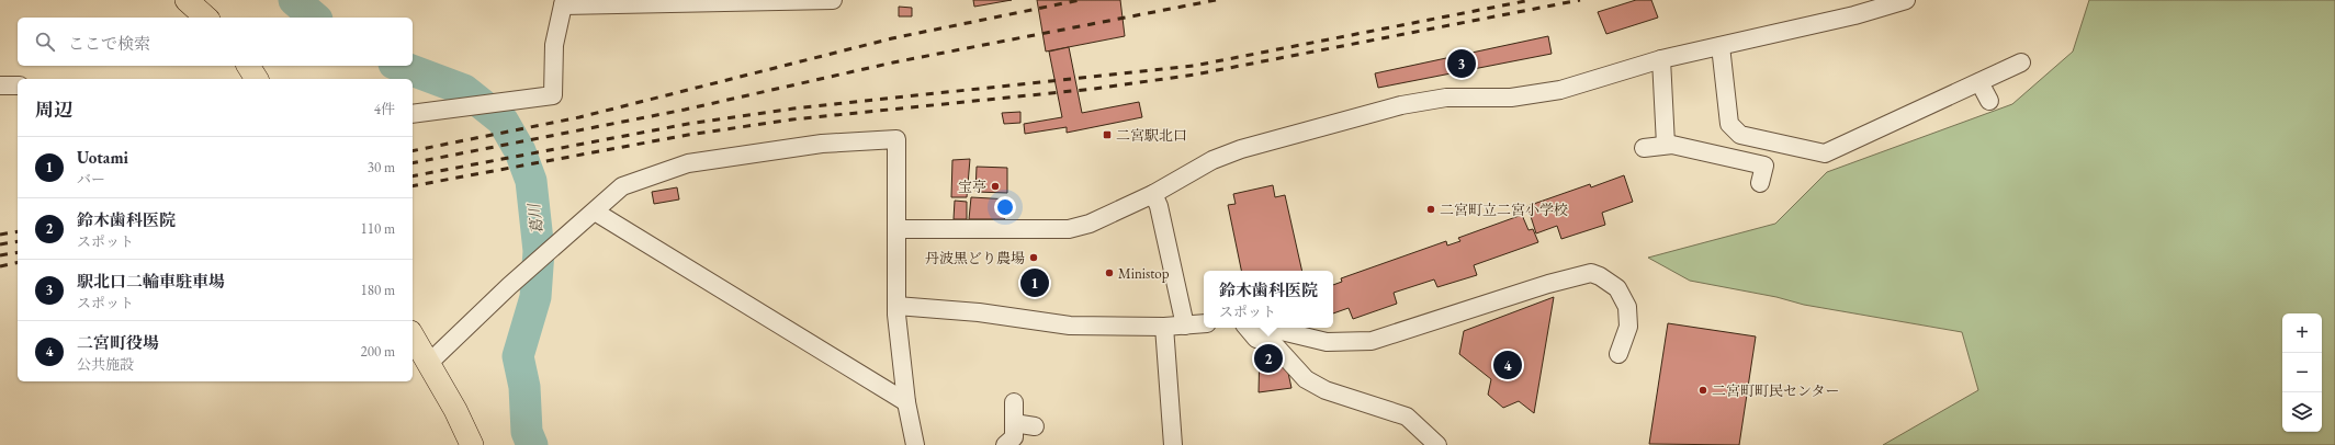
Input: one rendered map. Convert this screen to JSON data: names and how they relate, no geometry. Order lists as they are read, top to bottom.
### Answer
{
  "water": ["葛川"],
  "places": {
    "transit": ["二宮駅北口"],
    "other": [
      "宝亭",
      "二宮町立二宮小学校",
      "丹波黒どり農場",
      "Ministop",
      "二宮町町民センター"
    ]
  },
  "page": {
    "search": "ここで検索",
    "pins": [
      "3",
      "1",
      "2",
      "4"
    ],
    "heading": ["周辺", "4件"],
    "list": [
      {
        "mark": "1",
        "name": "Uotami",
        "note": "バー",
        "value": "30 m"
      },
      {
        "mark": "2",
        "name": "鈴木歯科医院",
        "note": "スポット",
        "value": "110 m"
      },
      {
        "mark": "3",
        "name": "駅北口二輪車駐車場",
        "note": "スポット",
        "value": "180 m"
      },
      {
        "mark": "4",
        "name": "二宮町役場",
        "note": "公共施設",
        "value": "200 m"
      }
    ],
    "popup": ["鈴木歯科医院", "スポット"],
    "map_buttons": ["+", "−"]
  }
}
